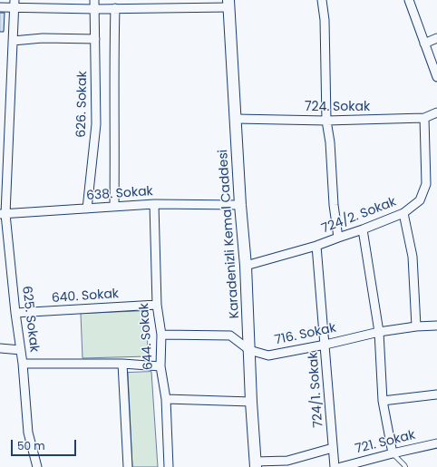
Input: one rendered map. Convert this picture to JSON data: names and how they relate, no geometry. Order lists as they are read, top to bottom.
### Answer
{
  "streets": {
    "street": [
      "626. Sokak",
      "724. Sokak",
      "638. Sokak",
      "724/2. Sokak",
      "Karadenizli Kemal Caddesi",
      "640. Sokak",
      "625. Sokak",
      "716. Sokak",
      "644. Sokak",
      "724/1. Sokak",
      "721. Sokak"
    ]
  },
  "crossings": [
    ["626. Sokak", "638. Sokak"],
    ["724. Sokak", "724/2. Sokak"],
    ["724. Sokak", "Karadenizli Kemal Caddesi"],
    ["638. Sokak", "Karadenizli Kemal Caddesi"],
    ["638. Sokak", "625. Sokak"],
    ["638. Sokak", "644. Sokak"],
    ["724/2. Sokak", "Karadenizli Kemal Caddesi"],
    ["724/2. Sokak", "724/1. Sokak"],
    ["Karadenizli Kemal Caddesi", "716. Sokak"],
    ["640. Sokak", "625. Sokak"],
    ["640. Sokak", "644. Sokak"],
    ["716. Sokak", "644. Sokak"],
    ["716. Sokak", "724/1. Sokak"]
  ],
  "scale_bar": "50 m"
}
